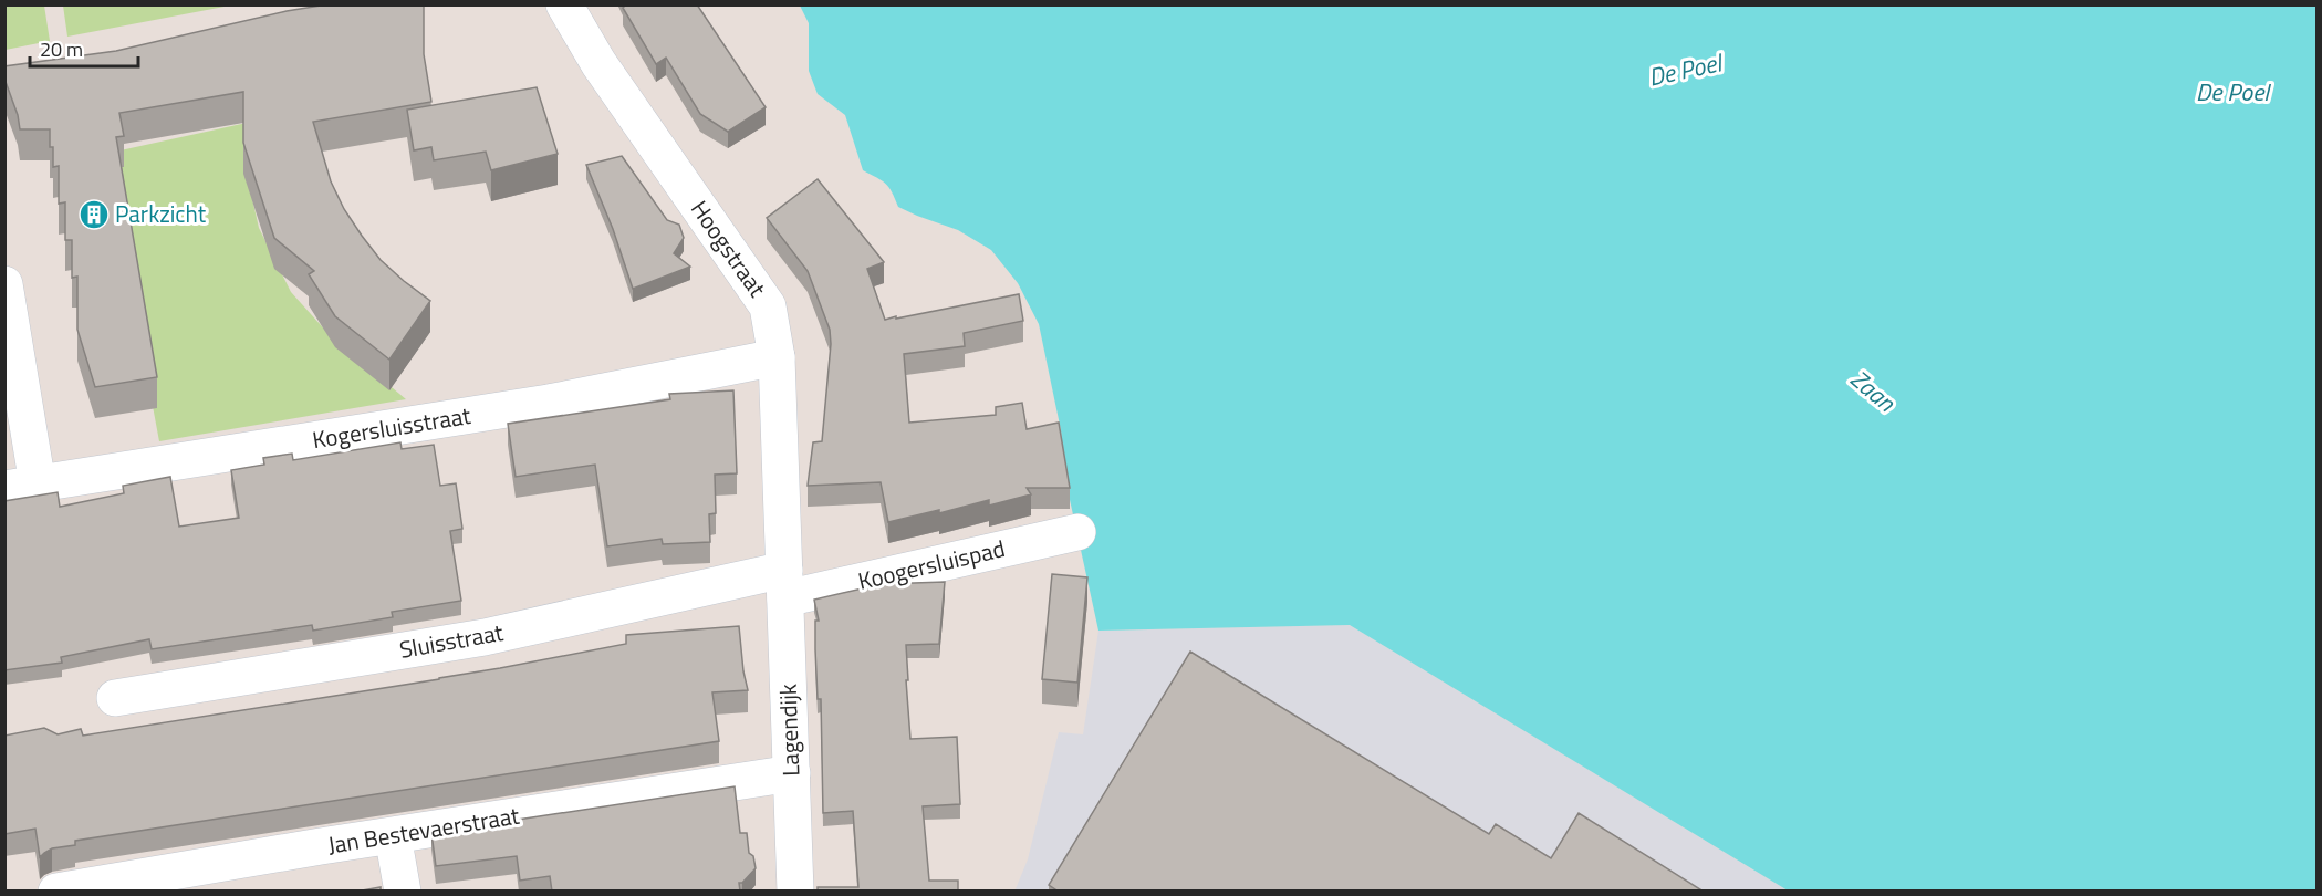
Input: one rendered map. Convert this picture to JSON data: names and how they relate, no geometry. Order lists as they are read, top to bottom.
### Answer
{
  "streets": {
    "street": [
      "Hoogstraat",
      "Kogersluisstraat",
      "Koogersluispad",
      "Sluisstraat",
      "Lagendijk",
      "Jan Bestevaerstraat"
    ]
  },
  "crossings": [
    ["Hoogstraat", "Kogersluisstraat"],
    ["Hoogstraat", "Koogersluispad"],
    ["Hoogstraat", "Sluisstraat"],
    ["Hoogstraat", "Lagendijk"],
    ["Koogersluispad", "Sluisstraat"],
    ["Koogersluispad", "Lagendijk"],
    ["Sluisstraat", "Lagendijk"],
    ["Lagendijk", "Jan Bestevaerstraat"]
  ],
  "water": ["De Poel", "Zaan"],
  "places": {
    "building": ["Parkzicht"]
  },
  "scale_bar": "20 m"
}
